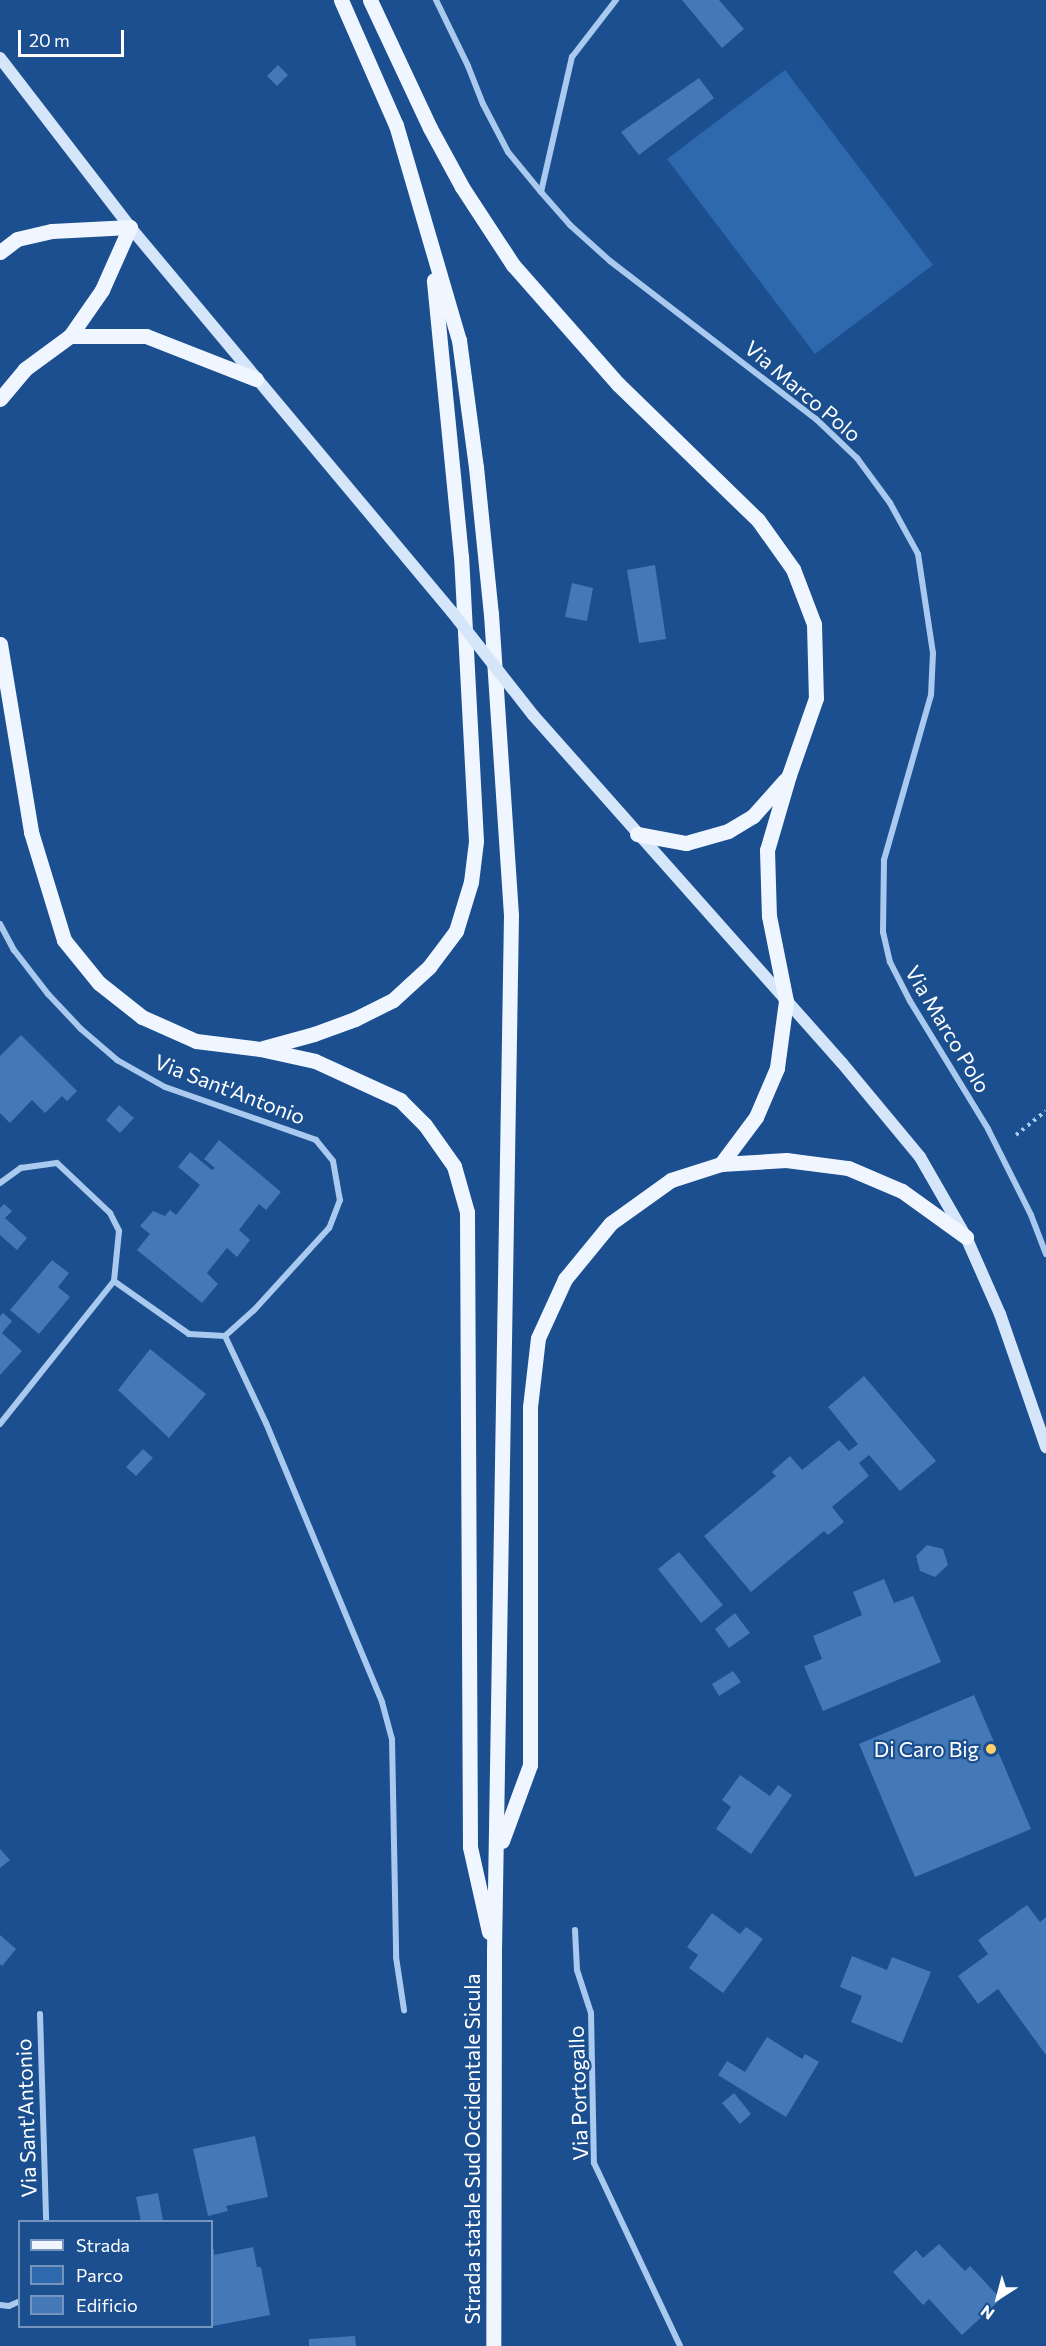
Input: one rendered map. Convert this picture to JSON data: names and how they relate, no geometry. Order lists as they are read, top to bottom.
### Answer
{
  "streets": {
    "main road": ["Strada statale Sud Occidentale Sicula"],
    "street": ["Via Marco Polo", "Via Sant'Antonio", "Via Portogallo"]
  },
  "places": ["Di Caro Big"],
  "legend": ["Strada", "Parco", "Edificio"],
  "scale_bar": "20 m",
  "north": "bottom left"
}
